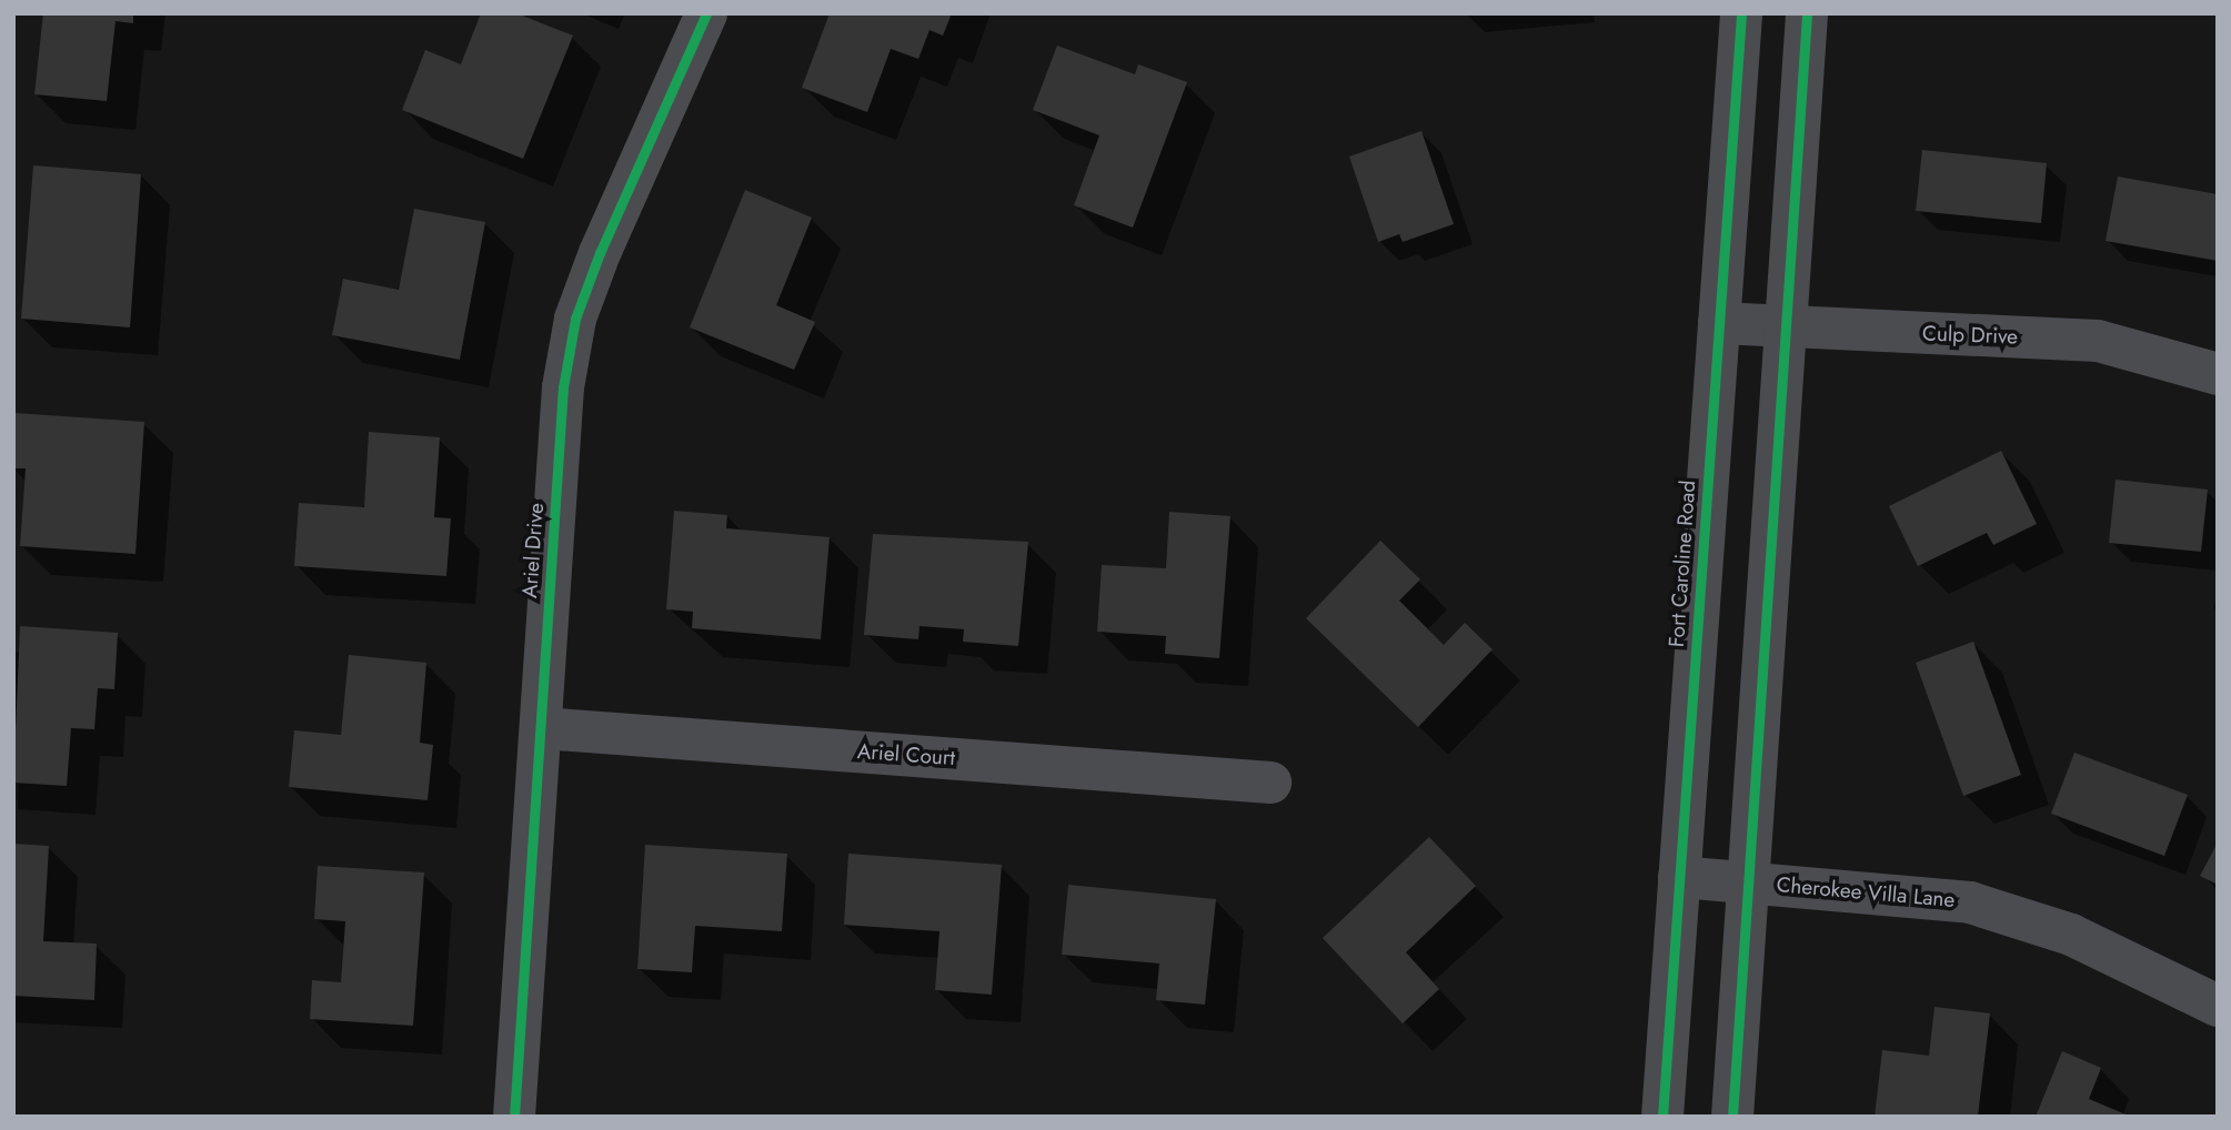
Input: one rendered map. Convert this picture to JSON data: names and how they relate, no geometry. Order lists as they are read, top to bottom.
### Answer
{
  "streets": {
    "street": [
      "Culp Drive",
      "Ariel Drive",
      "Fort Caroline Road",
      "Ariel Court",
      "Cherokee Villa Lane"
    ]
  },
  "crossings": [
    ["Culp Drive", "Fort Caroline Road"],
    ["Ariel Drive", "Ariel Court"],
    ["Fort Caroline Road", "Cherokee Villa Lane"]
  ]
}
